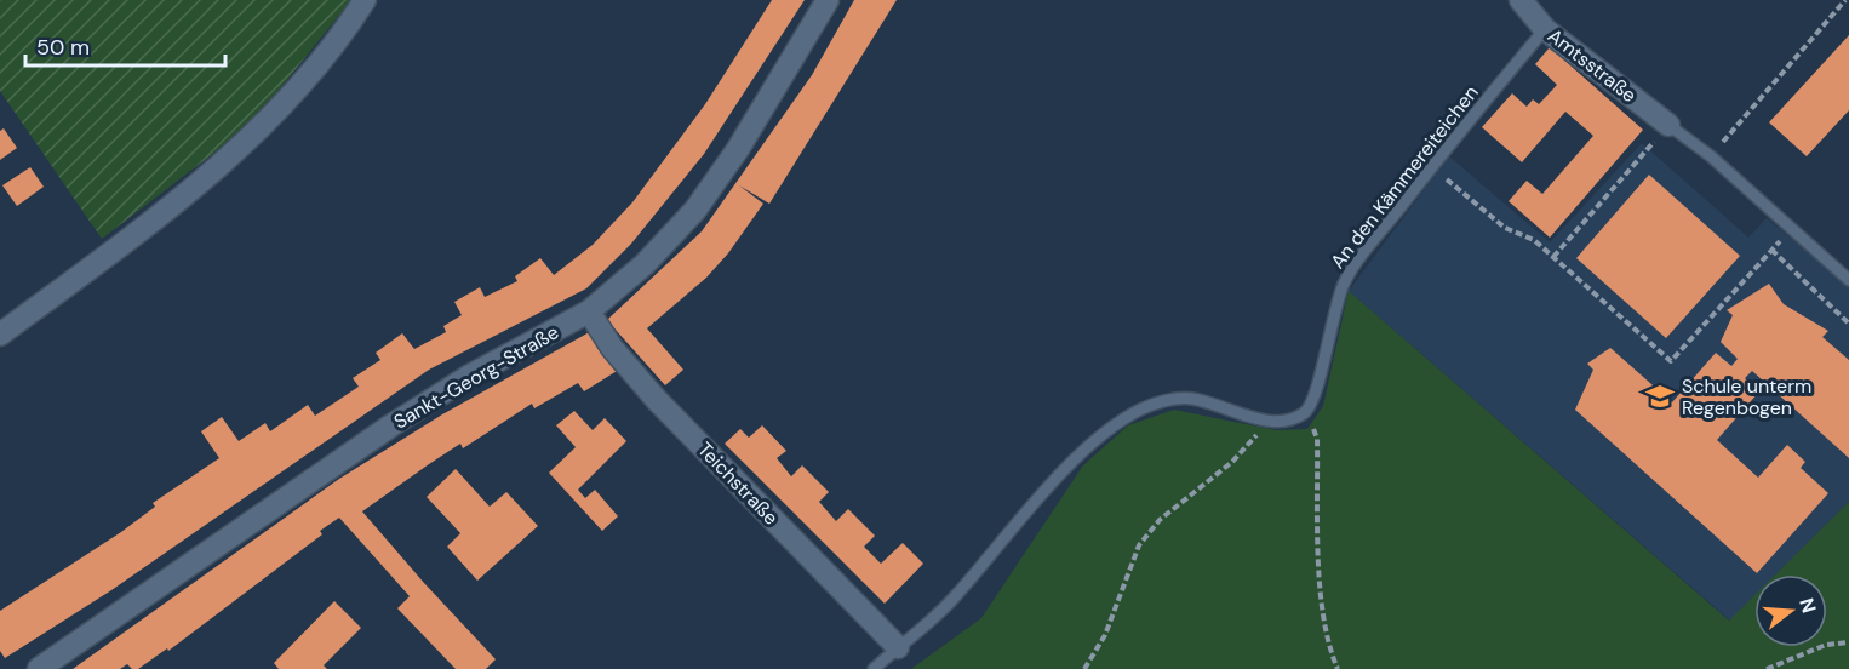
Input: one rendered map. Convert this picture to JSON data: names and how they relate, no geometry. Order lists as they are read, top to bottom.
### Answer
{
  "streets": {
    "street": ["Amtsstraße", "Sankt-Georg-Straße", "Teichstraße"],
    "lane": ["An den Kämmereiteichen"]
  },
  "crossings": [
    ["Amtsstraße", "An den Kämmereiteichen"],
    ["Sankt-Georg-Straße", "Teichstraße"]
  ],
  "places": {
    "school or university": ["Schule unterm Regenbogen"]
  },
  "scale_bar": "50 m",
  "north": "right"
}
